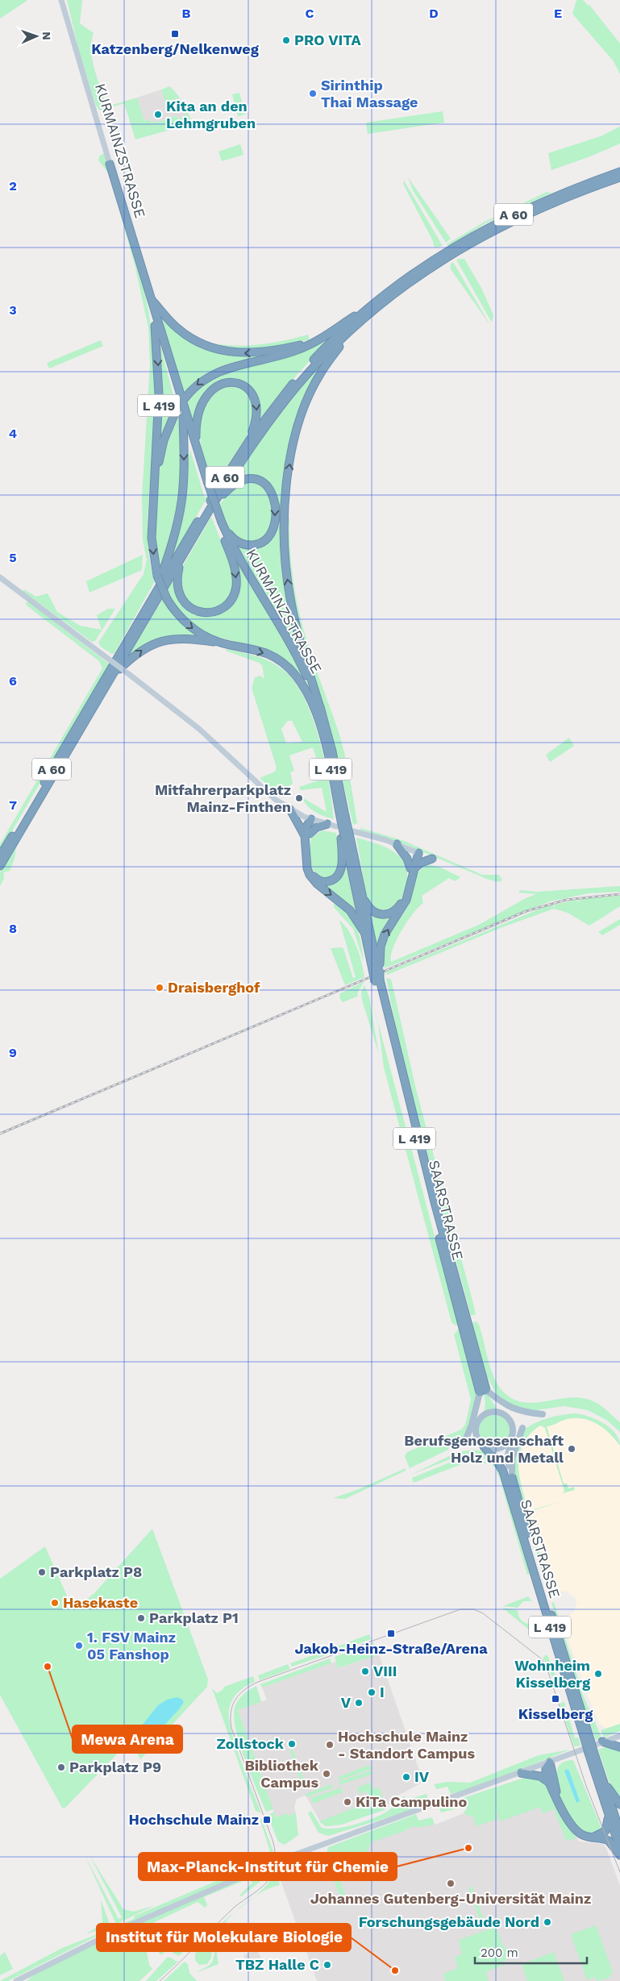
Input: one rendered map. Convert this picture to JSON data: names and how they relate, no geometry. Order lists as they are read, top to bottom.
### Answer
{
  "streets": {
    "highway": [
      "KURMAINZSTRASSE",
      "A 60",
      "L 419",
      "SAARSTRASSE"
    ]
  },
  "crossings": [
    ["KURMAINZSTRASSE", "L 419"],
    ["KURMAINZSTRASSE", "SAARSTRASSE"],
    ["L 419", "SAARSTRASSE"]
  ],
  "places": {
    "transit": [
      "Katzenberg/Nelkenweg",
      "Jakob-Heinz-Straße/Arena",
      "Kisselberg",
      "Hochschule Mainz"
    ],
    "other": [
      "PRO VITA",
      "Sirinthip Thai Massage",
      "Kita an den Lehmgruben",
      "Mitfahrerparkplatz Mainz-Finthen",
      "Draisberghof",
      "Berufsgenossenschaft Holz und Metall",
      "Parkplatz P8",
      "Hasekaste",
      "Parkplatz P1",
      "1. FSV Mainz 05 Fanshop",
      "Mewa Arena",
      "VIII",
      "Wohnheim Kisselberg",
      "I",
      "V",
      "Zollstock",
      "Hochschule Mainz - Standort Campus",
      "Parkplatz P9",
      "Bibliothek Campus",
      "IV",
      "KiTa Campulino",
      "Max-Planck-Institut für Chemie",
      "Johannes Gutenberg-Universität Mainz",
      "Forschungsgebäude Nord",
      "TBZ Halle C",
      "Institut für Molekulare Biologie"
    ]
  },
  "scale_bar": "200 m",
  "north": "right",
  "grid": {
    "columns": [
      "B",
      "C",
      "D",
      "E"
    ],
    "rows": [
      "2",
      "3",
      "4",
      "5",
      "6",
      "7",
      "8",
      "9"
    ]
  }
}
